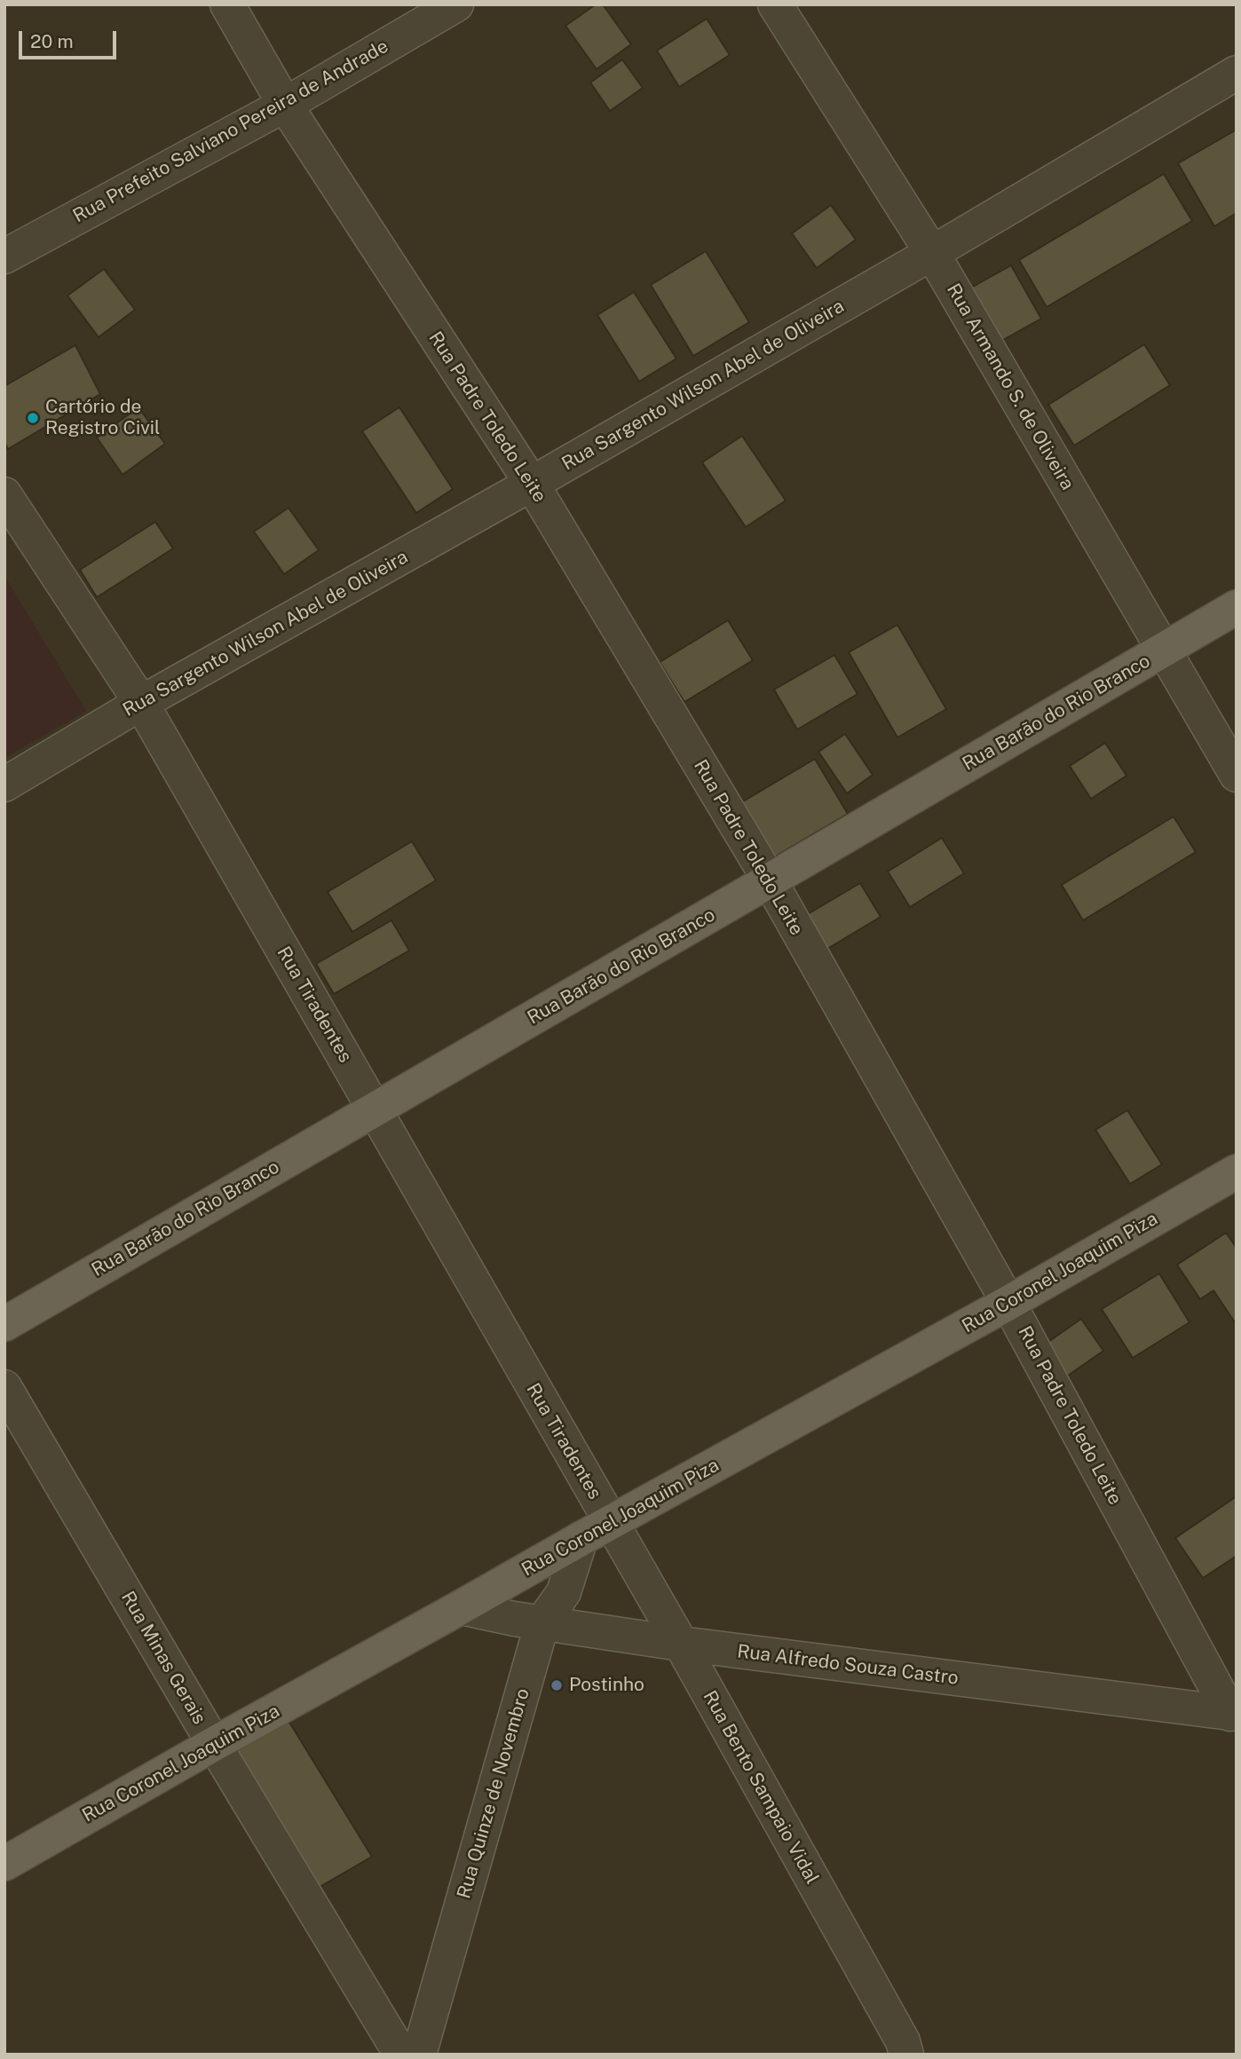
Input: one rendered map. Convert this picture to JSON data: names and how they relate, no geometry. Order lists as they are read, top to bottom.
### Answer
{
  "streets": {
    "main road": ["Rua Barão do Rio Branco", "Rua Coronel Joaquim Piza"],
    "street": [
      "Rua Prefeito Salviano Pereira de Andrade",
      "Rua Sargento Wilson Abel de Oliveira",
      "Rua Armando S. de Oliveira",
      "Rua Padre Toledo Leite",
      "Rua Tiradentes",
      "Rua Minas Gerais",
      "Rua Alfredo Souza Castro",
      "Rua Bento Sampaio Vidal",
      "Rua Quinze de Novembro"
    ]
  },
  "crossings": [
    ["Rua Prefeito Salviano Pereira de Andrade", "Rua Padre Toledo Leite"],
    ["Rua Sargento Wilson Abel de Oliveira", "Rua Armando S. de Oliveira"],
    ["Rua Sargento Wilson Abel de Oliveira", "Rua Padre Toledo Leite"],
    ["Rua Sargento Wilson Abel de Oliveira", "Rua Tiradentes"],
    ["Rua Armando S. de Oliveira", "Rua Barão do Rio Branco"],
    ["Rua Padre Toledo Leite", "Rua Barão do Rio Branco"],
    ["Rua Padre Toledo Leite", "Rua Coronel Joaquim Piza"],
    ["Rua Padre Toledo Leite", "Rua Alfredo Souza Castro"],
    ["Rua Barão do Rio Branco", "Rua Tiradentes"],
    ["Rua Tiradentes", "Rua Coronel Joaquim Piza"],
    ["Rua Tiradentes", "Rua Bento Sampaio Vidal"],
    ["Rua Coronel Joaquim Piza", "Rua Minas Gerais"],
    ["Rua Coronel Joaquim Piza", "Rua Alfredo Souza Castro"],
    ["Rua Coronel Joaquim Piza", "Rua Bento Sampaio Vidal"],
    ["Rua Coronel Joaquim Piza", "Rua Quinze de Novembro"],
    ["Rua Alfredo Souza Castro", "Rua Bento Sampaio Vidal"],
    ["Rua Alfredo Souza Castro", "Rua Quinze de Novembro"]
  ],
  "places": ["Cartório de Registro Civil", "Postinho"],
  "scale_bar": "20 m"
}
